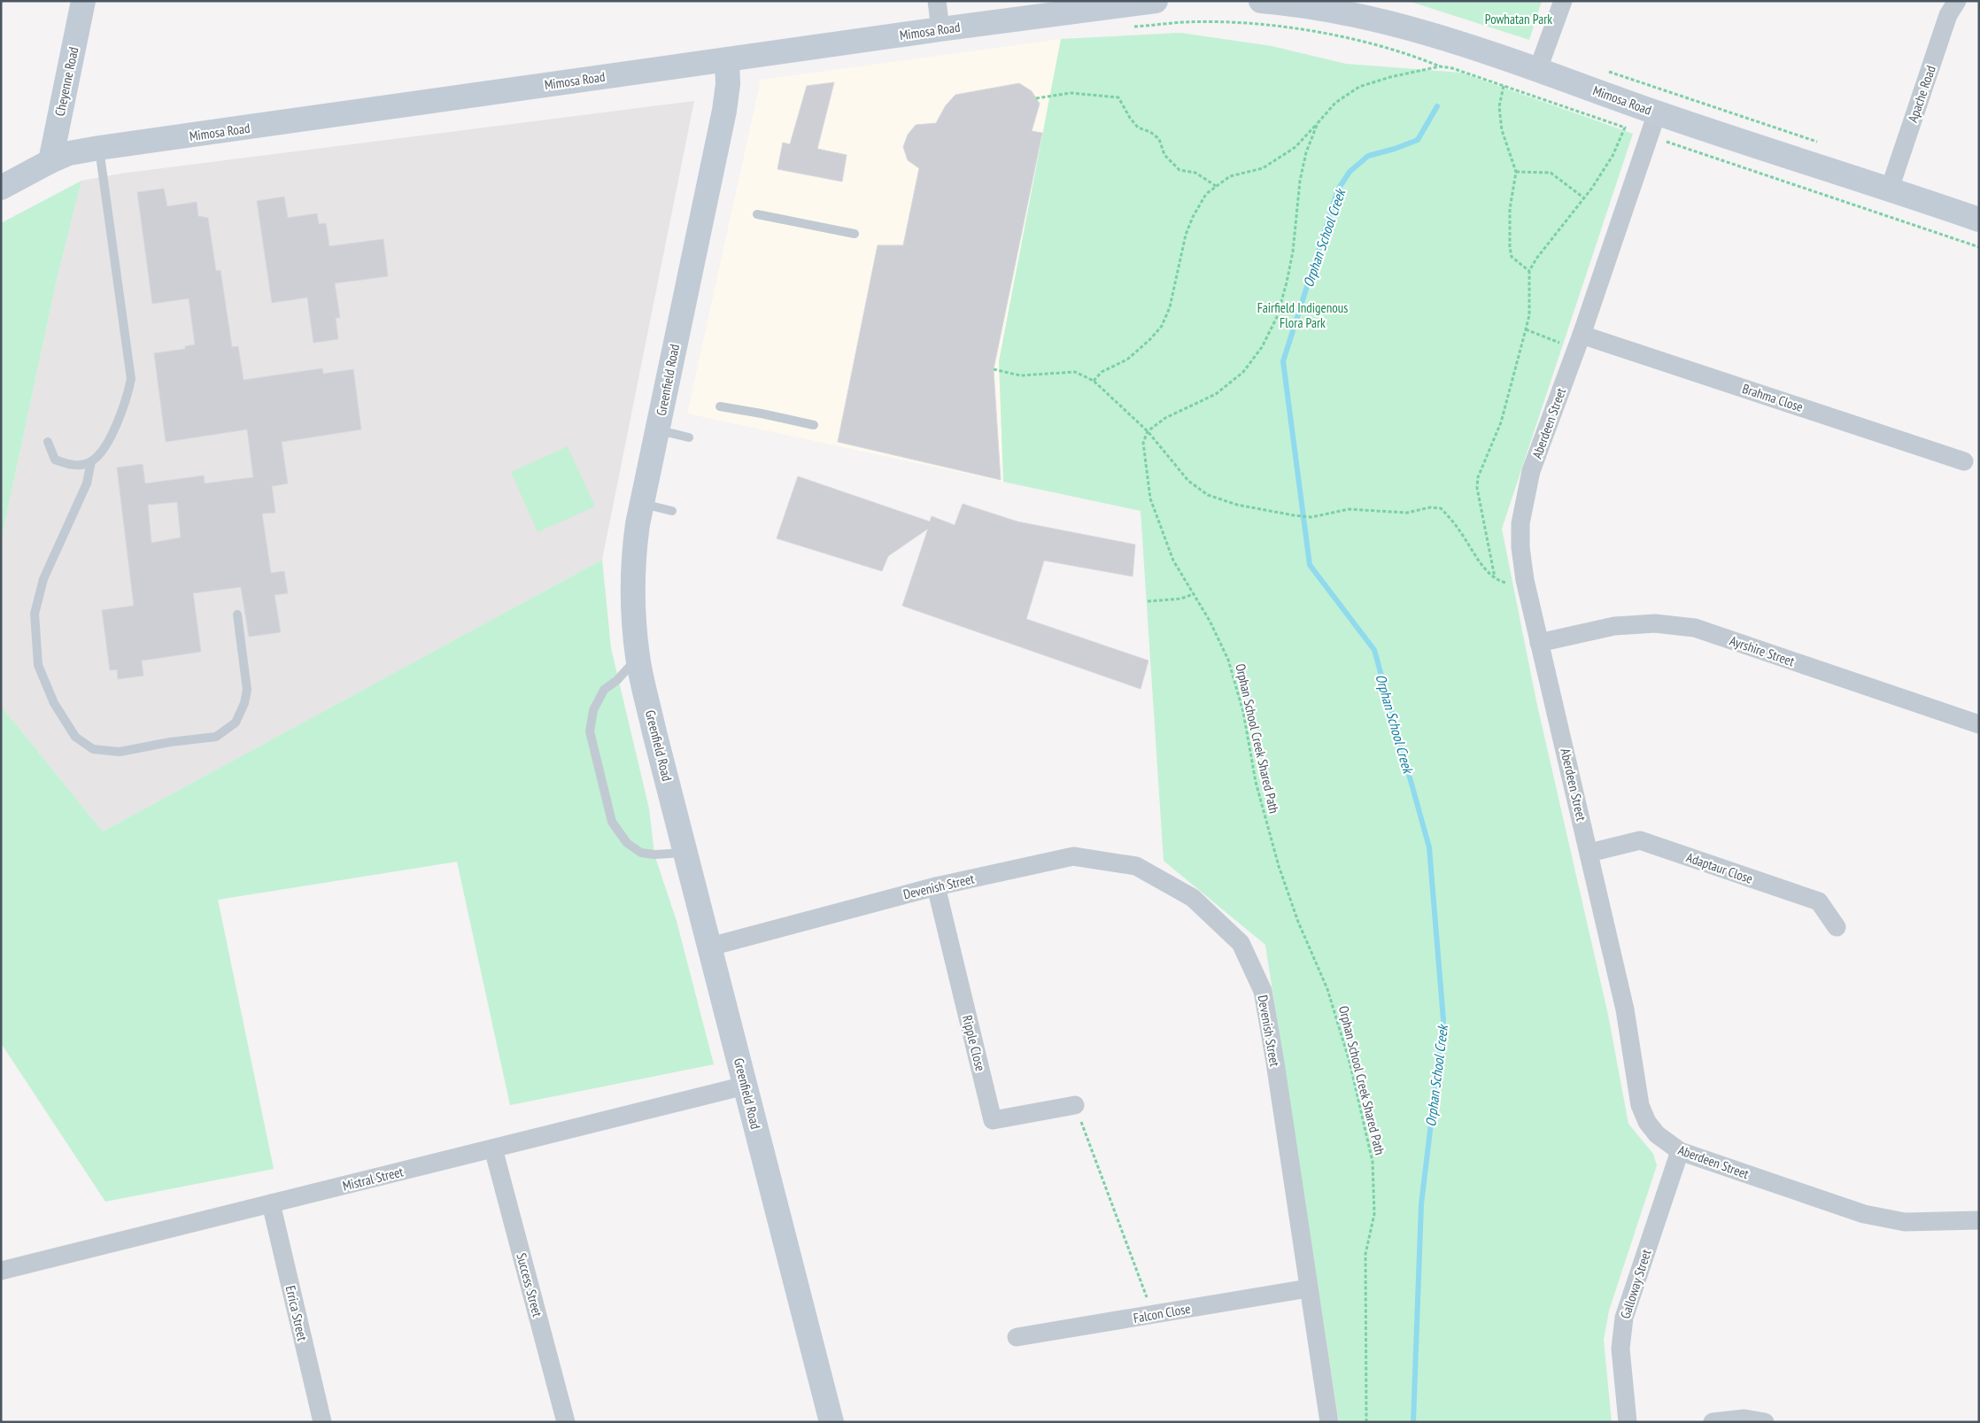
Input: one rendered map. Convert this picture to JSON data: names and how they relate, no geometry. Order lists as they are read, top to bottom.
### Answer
{
  "streets": {
    "main road": ["Mimosa Road", "Cheyenne Road", "Greenfield Road"],
    "street": [
      "Apache Road",
      "Brahma Close",
      "Aberdeen Street",
      "Ayrshire Street",
      "Adaptaur Close",
      "Devenish Street",
      "Ripple Close",
      "Mistral Street",
      "Galloway Street",
      "Success Street",
      "Errica Street",
      "Falcon Close"
    ],
    "path": ["Orphan School Creek Shared Path"]
  },
  "crossings": [
    ["Mimosa Road", "Cheyenne Road"],
    ["Mimosa Road", "Apache Road"],
    ["Mimosa Road", "Greenfield Road"],
    ["Mimosa Road", "Aberdeen Street"],
    ["Greenfield Road", "Devenish Street"],
    ["Greenfield Road", "Mistral Street"],
    ["Brahma Close", "Aberdeen Street"],
    ["Aberdeen Street", "Ayrshire Street"],
    ["Aberdeen Street", "Adaptaur Close"],
    ["Aberdeen Street", "Galloway Street"],
    ["Devenish Street", "Ripple Close"],
    ["Devenish Street", "Falcon Close"],
    ["Mistral Street", "Success Street"],
    ["Mistral Street", "Errica Street"]
  ],
  "water": ["Orphan School Creek"],
  "parks": ["Powhatan Park", "Fairfield Indigenous Flora Park"]
}
